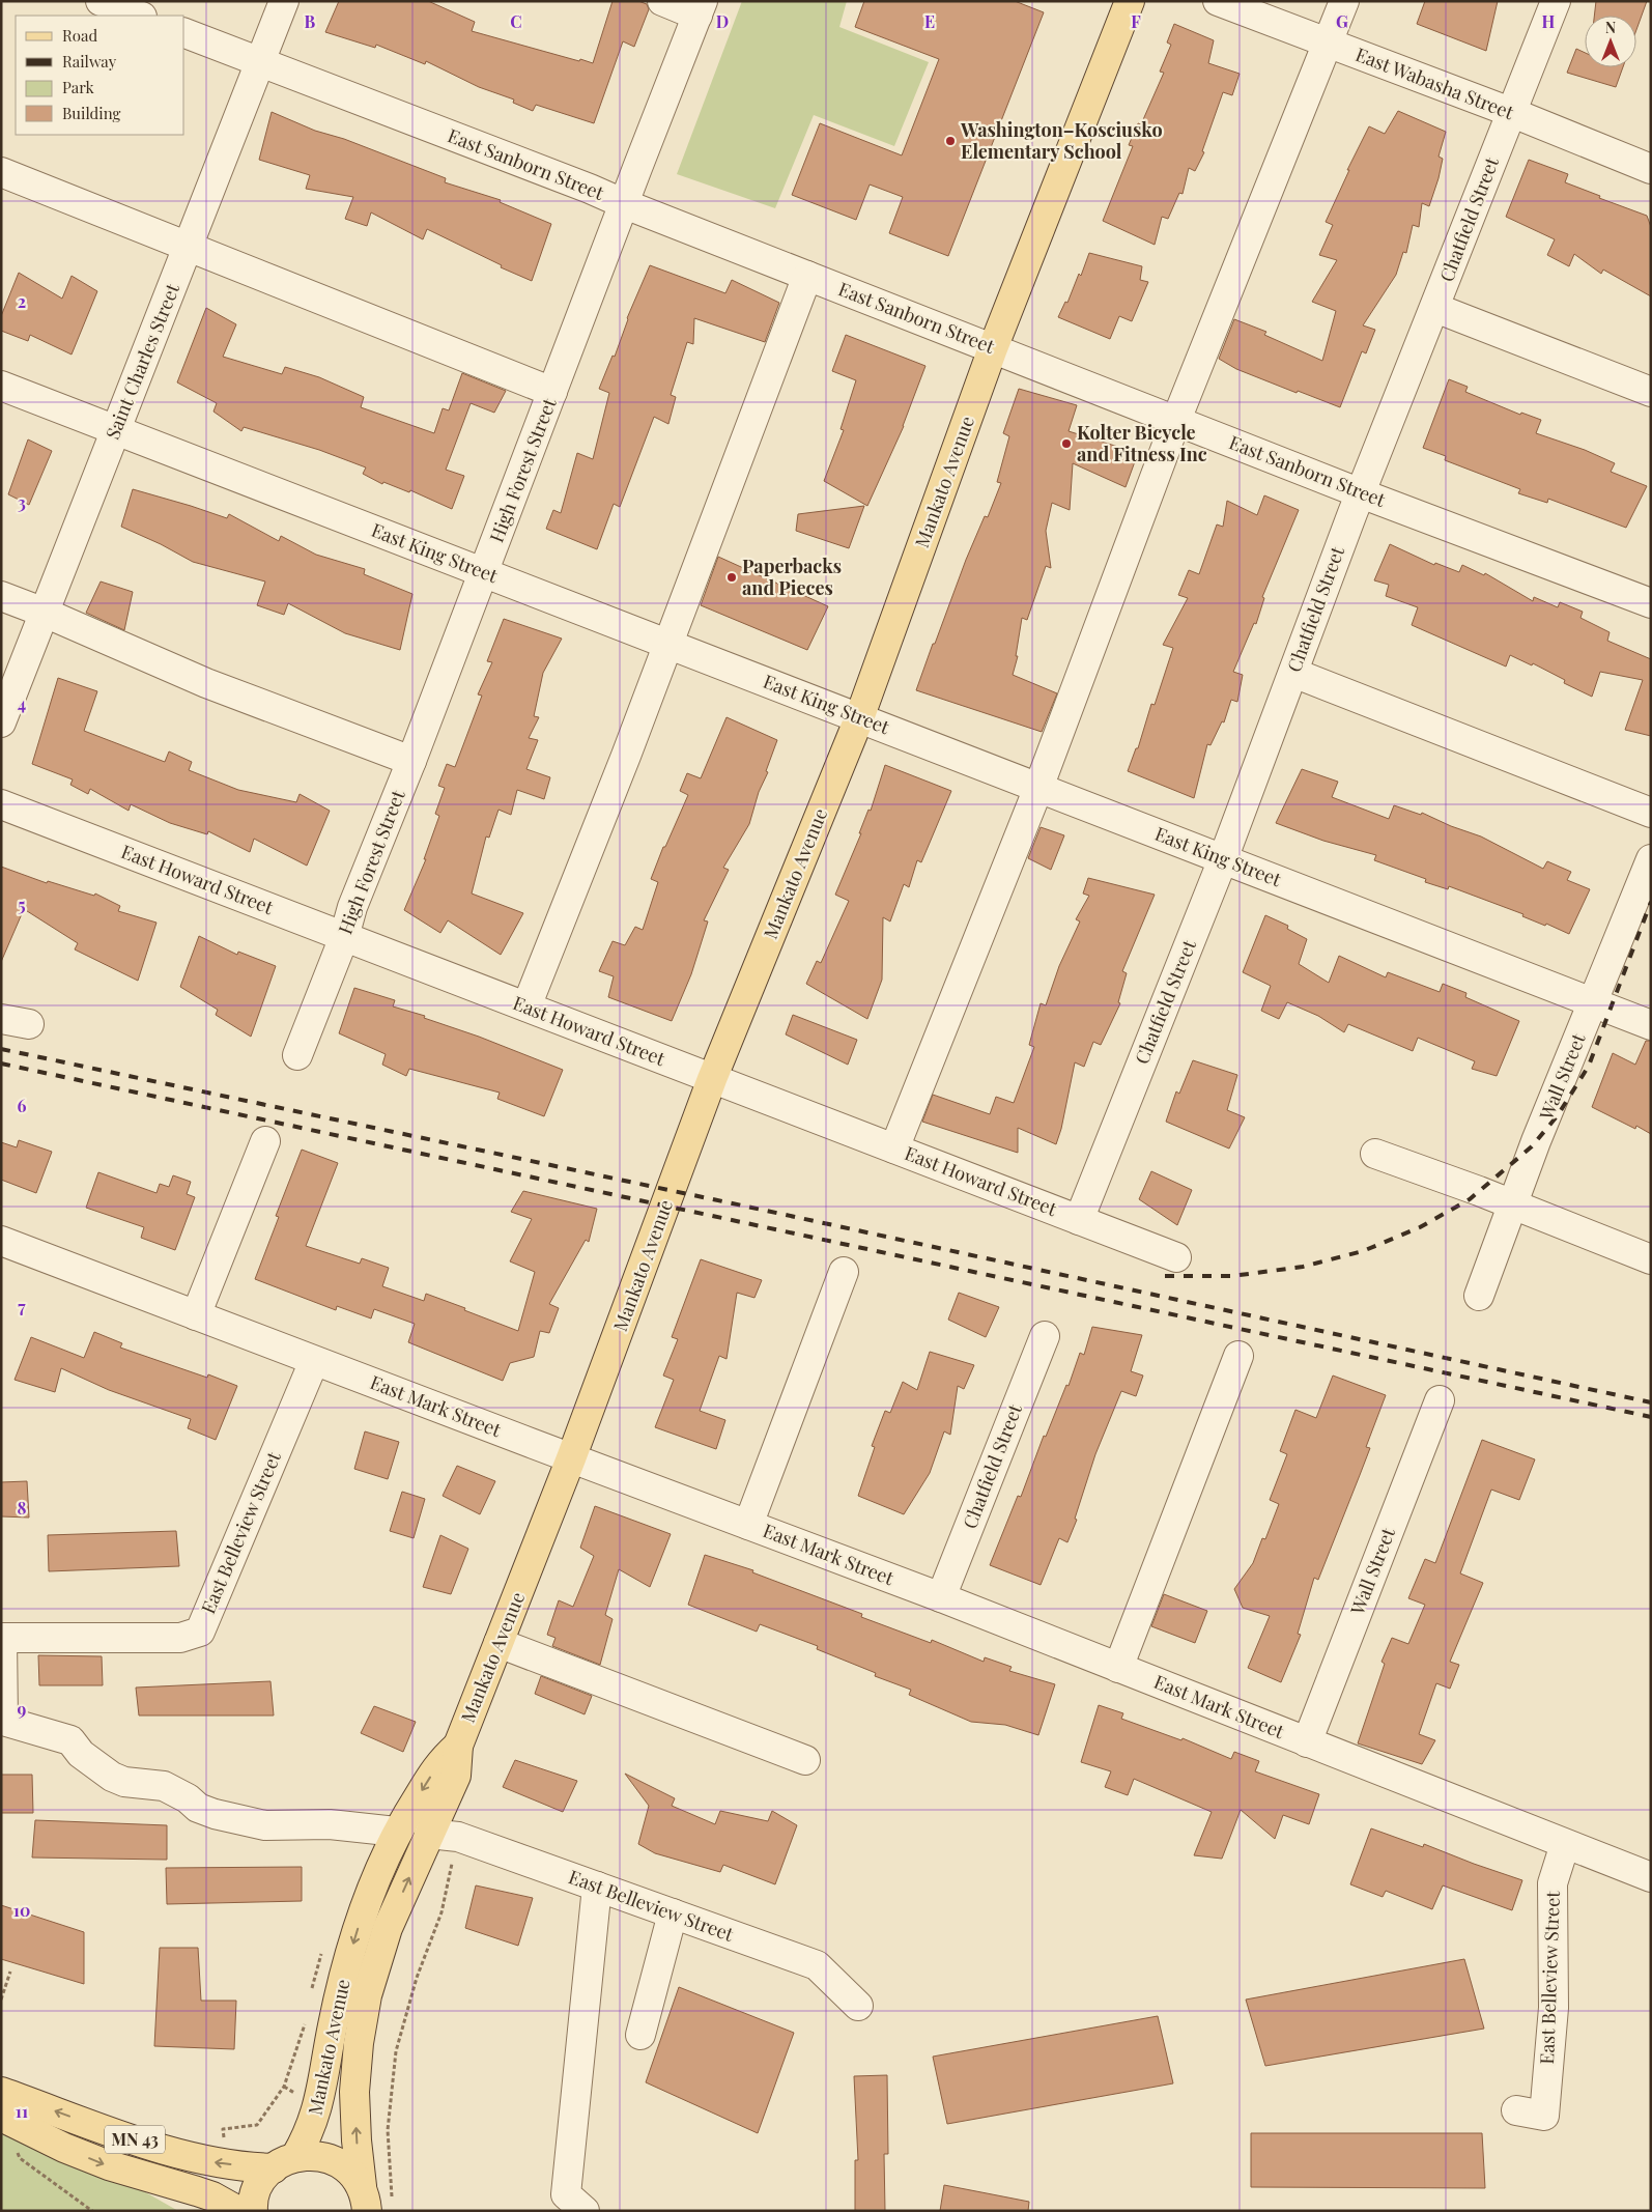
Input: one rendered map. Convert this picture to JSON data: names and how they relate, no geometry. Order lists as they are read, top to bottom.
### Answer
{
  "streets": {
    "main road": ["Mankato Avenue", "MN 43"],
    "street": [
      "East Wabasha Street",
      "East Sanborn Street",
      "Chatfield Street",
      "Saint Charles Street",
      "High Forest Street",
      "East King Street",
      "East Howard Street",
      "Wall Street",
      "East Mark Street",
      "East Belleview Street"
    ]
  },
  "crossings": [
    ["East Wabasha Street", "Chatfield Street"],
    ["East Sanborn Street", "Chatfield Street"],
    ["East Sanborn Street", "Saint Charles Street"],
    ["East Sanborn Street", "High Forest Street"],
    ["East Sanborn Street", "Mankato Avenue"],
    ["Chatfield Street", "East King Street"],
    ["Chatfield Street", "East Howard Street"],
    ["Chatfield Street", "East Mark Street"],
    ["Saint Charles Street", "East King Street"],
    ["High Forest Street", "East King Street"],
    ["High Forest Street", "East Howard Street"],
    ["Mankato Avenue", "East King Street"],
    ["Mankato Avenue", "East Howard Street"],
    ["Mankato Avenue", "East Mark Street"],
    ["Mankato Avenue", "East Belleview Street"],
    ["Mankato Avenue", "MN 43"],
    ["East King Street", "Wall Street"],
    ["Wall Street", "East Mark Street"],
    ["East Mark Street", "East Belleview Street"]
  ],
  "places": ["Washington–Kosciusko Elementary School", "Kolter Bicycle and Fitness Inc", "Paperbacks and Pieces"],
  "legend": [
    "Road",
    "Railway",
    "Park",
    "Building"
  ],
  "north": "top",
  "grid": {
    "columns": [
      "B",
      "C",
      "D",
      "E",
      "F",
      "G",
      "H"
    ],
    "rows": [
      "2",
      "3",
      "4",
      "5",
      "6",
      "7",
      "8",
      "9",
      "10",
      "11"
    ]
  }
}
